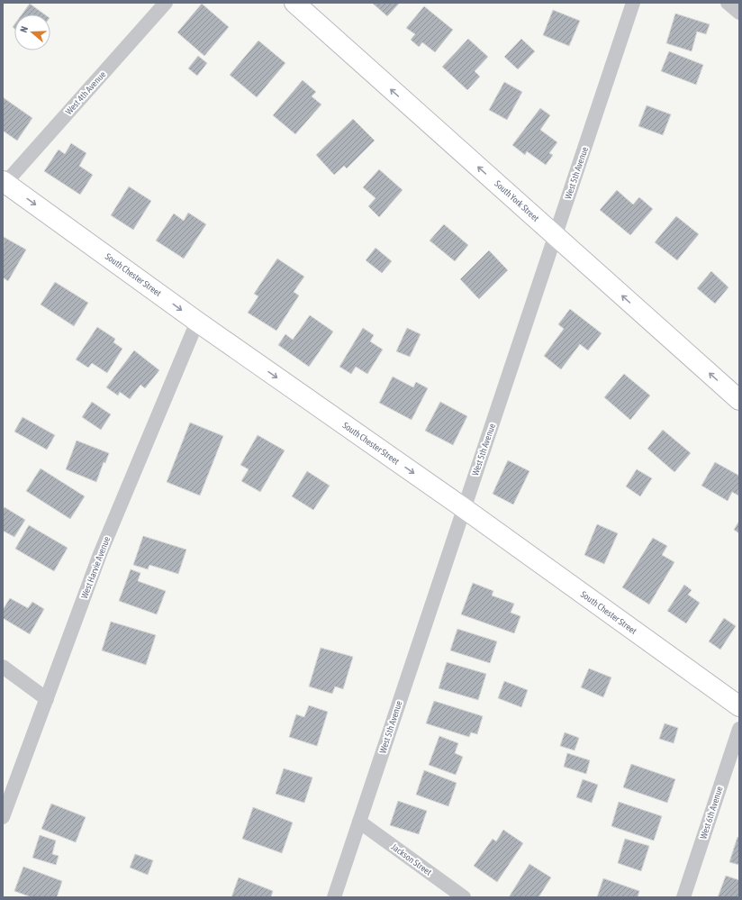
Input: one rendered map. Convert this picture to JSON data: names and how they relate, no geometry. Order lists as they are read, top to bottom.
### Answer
{
  "streets": {
    "main road": ["South York Street", "South Chester Street"],
    "street": [
      "West 4th Avenue",
      "West 5th Avenue",
      "West Harvie Avenue",
      "West 6th Avenue",
      "Jackson Street"
    ]
  },
  "crossings": [
    ["West 4th Avenue", "South Chester Street"],
    ["West 5th Avenue", "South York Street"],
    ["West 5th Avenue", "South Chester Street"],
    ["West 5th Avenue", "Jackson Street"],
    ["South Chester Street", "West Harvie Avenue"]
  ],
  "one_way": ["South York Street", "South Chester Street"],
  "north": "left"
}
